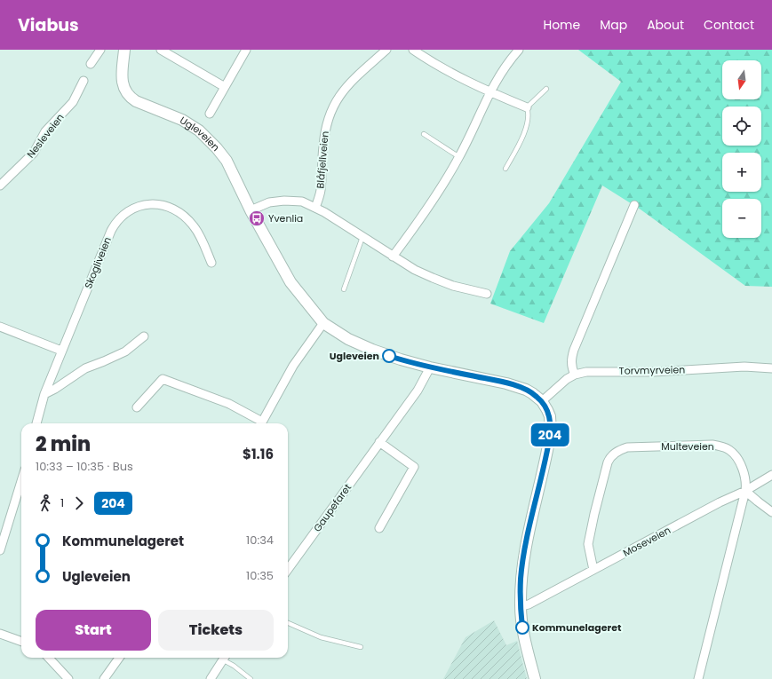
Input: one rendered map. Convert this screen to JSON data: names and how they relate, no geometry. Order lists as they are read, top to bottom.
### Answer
{
  "streets": {
    "street": [
      "Ugleveien",
      "Nesleveien",
      "Blåfjellveien",
      "Skogliveien",
      "Torvmyrveien",
      "Multeveien",
      "Gaupefaret",
      "Moseveien"
    ]
  },
  "crossings": [
    ["Ugleveien", "Torvmyrveien"],
    ["Ugleveien", "Gaupefaret"],
    ["Ugleveien", "Moseveien"],
    ["Multeveien", "Moseveien"]
  ],
  "places": {
    "bus stop": ["Yvenlia"],
    "other": ["Ugleveien", "Kommunelageret"]
  },
  "lines": ["bus line 204"],
  "north": "bottom",
  "page": {
    "header": "Viabus",
    "nav": [
      "Home",
      "Map",
      "About",
      "Contact"
    ],
    "on_map": "204",
    "map_buttons": ["+", "−"],
    "heading": ["2 min", "10:33 – 10:35 · Bus", "$1.16"],
    "legs": ["1", "204"],
    "list": [
      {
        "name": "Kommunelageret",
        "value": "10:34"
      },
      {
        "name": "Ugleveien",
        "value": "10:35"
      }
    ],
    "buttons": ["Start", "Tickets"]
  }
}
